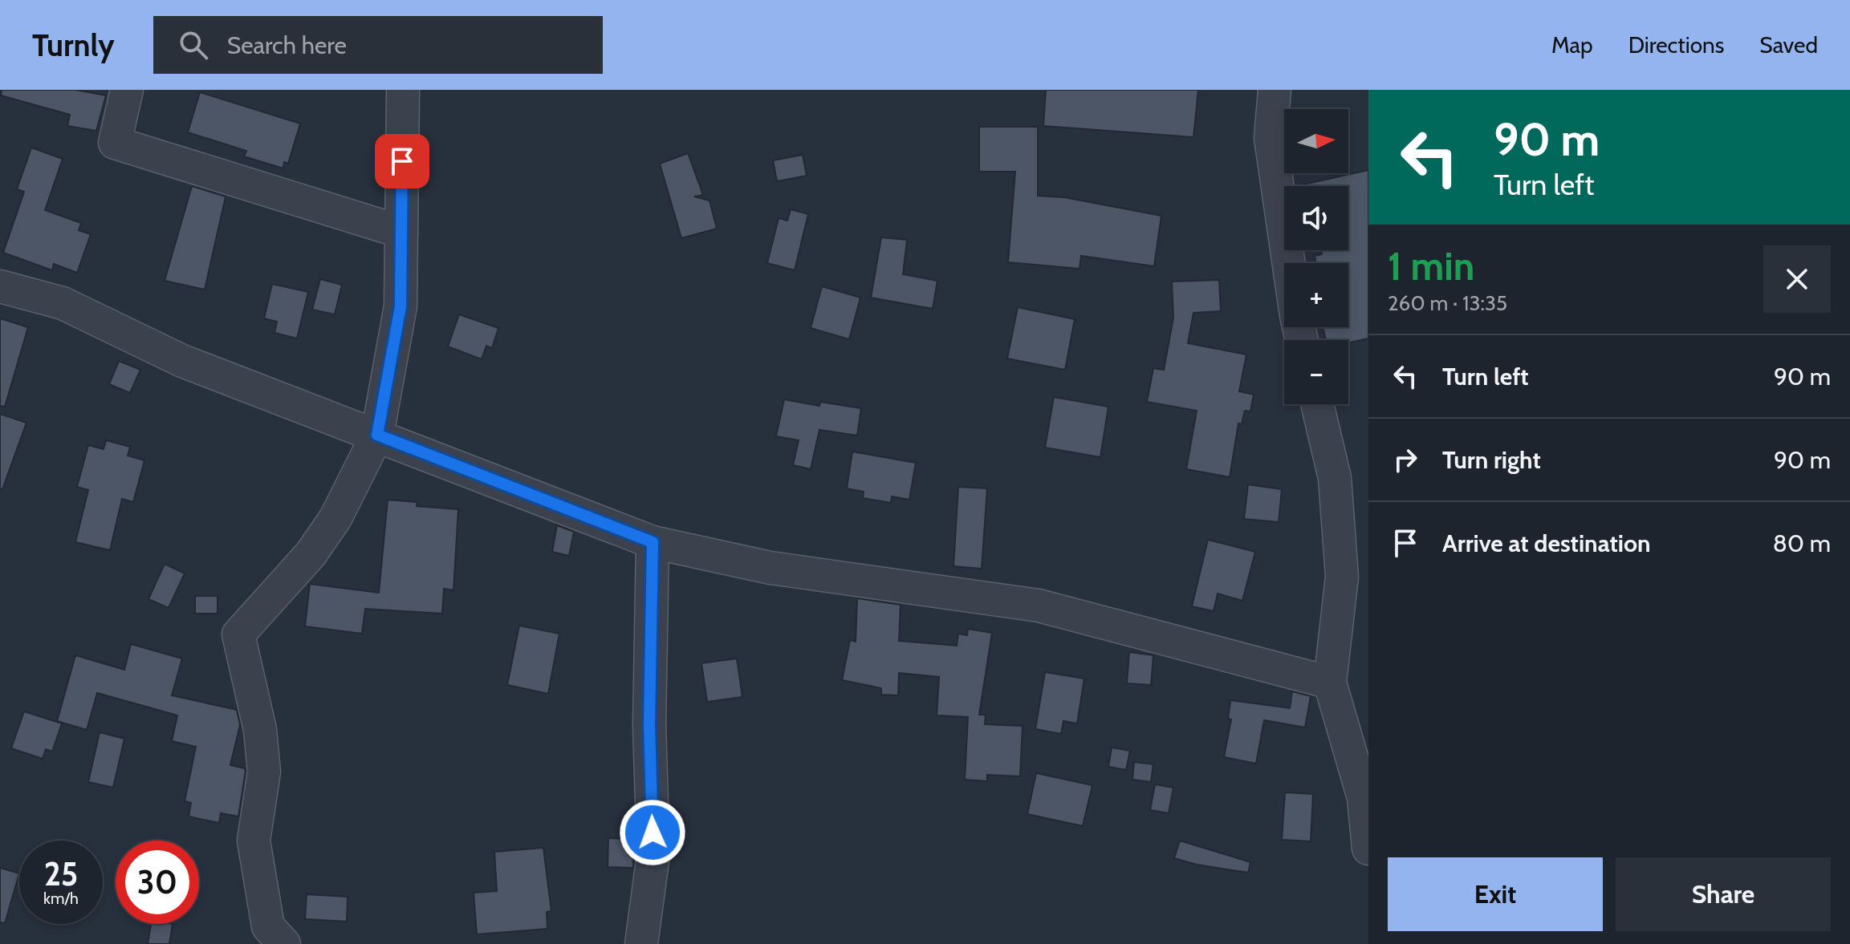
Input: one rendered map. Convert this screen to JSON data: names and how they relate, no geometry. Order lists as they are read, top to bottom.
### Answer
{
  "north": "right",
  "page": {
    "header": "Turnly",
    "search": "Search here",
    "nav": ["Map", "Directions", "Saved"],
    "turn": ["90 m", "Turn left"],
    "map_buttons": ["+", "−"],
    "heading": ["1 min", "260 m · 13:35"],
    "list": [
      {
        "name": "Turn left",
        "value": "90 m"
      },
      {
        "name": "Turn right",
        "value": "90 m"
      },
      {
        "name": "Arrive at destination",
        "value": "80 m"
      }
    ],
    "speed": "25 km/h",
    "limit": "30",
    "buttons": ["Exit", "Share"]
  }
}
